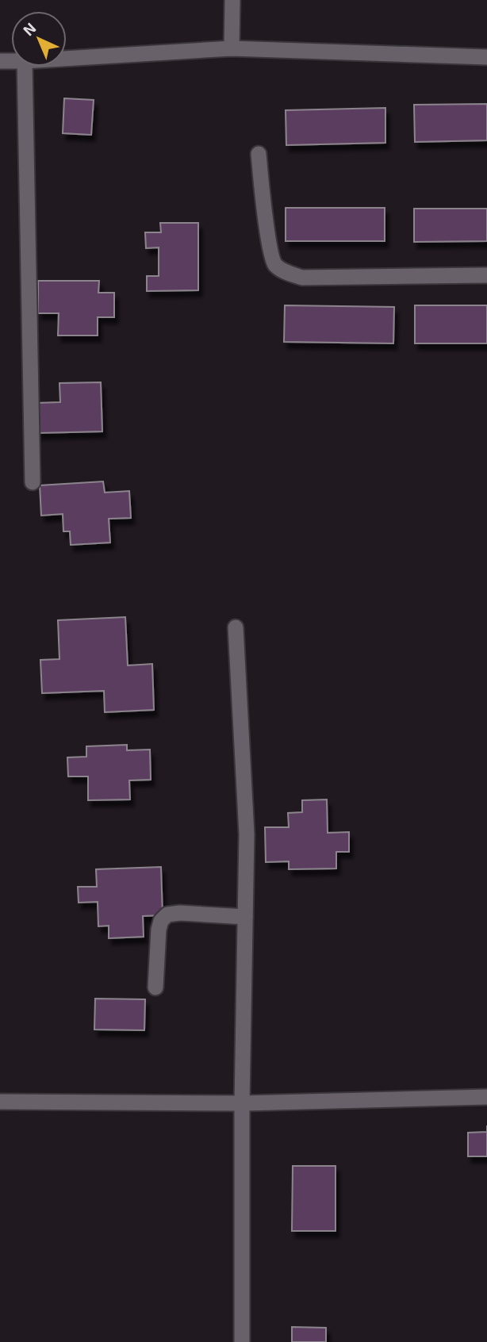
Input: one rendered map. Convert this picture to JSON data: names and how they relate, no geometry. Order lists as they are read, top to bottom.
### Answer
{
  "north": "top left"
}
